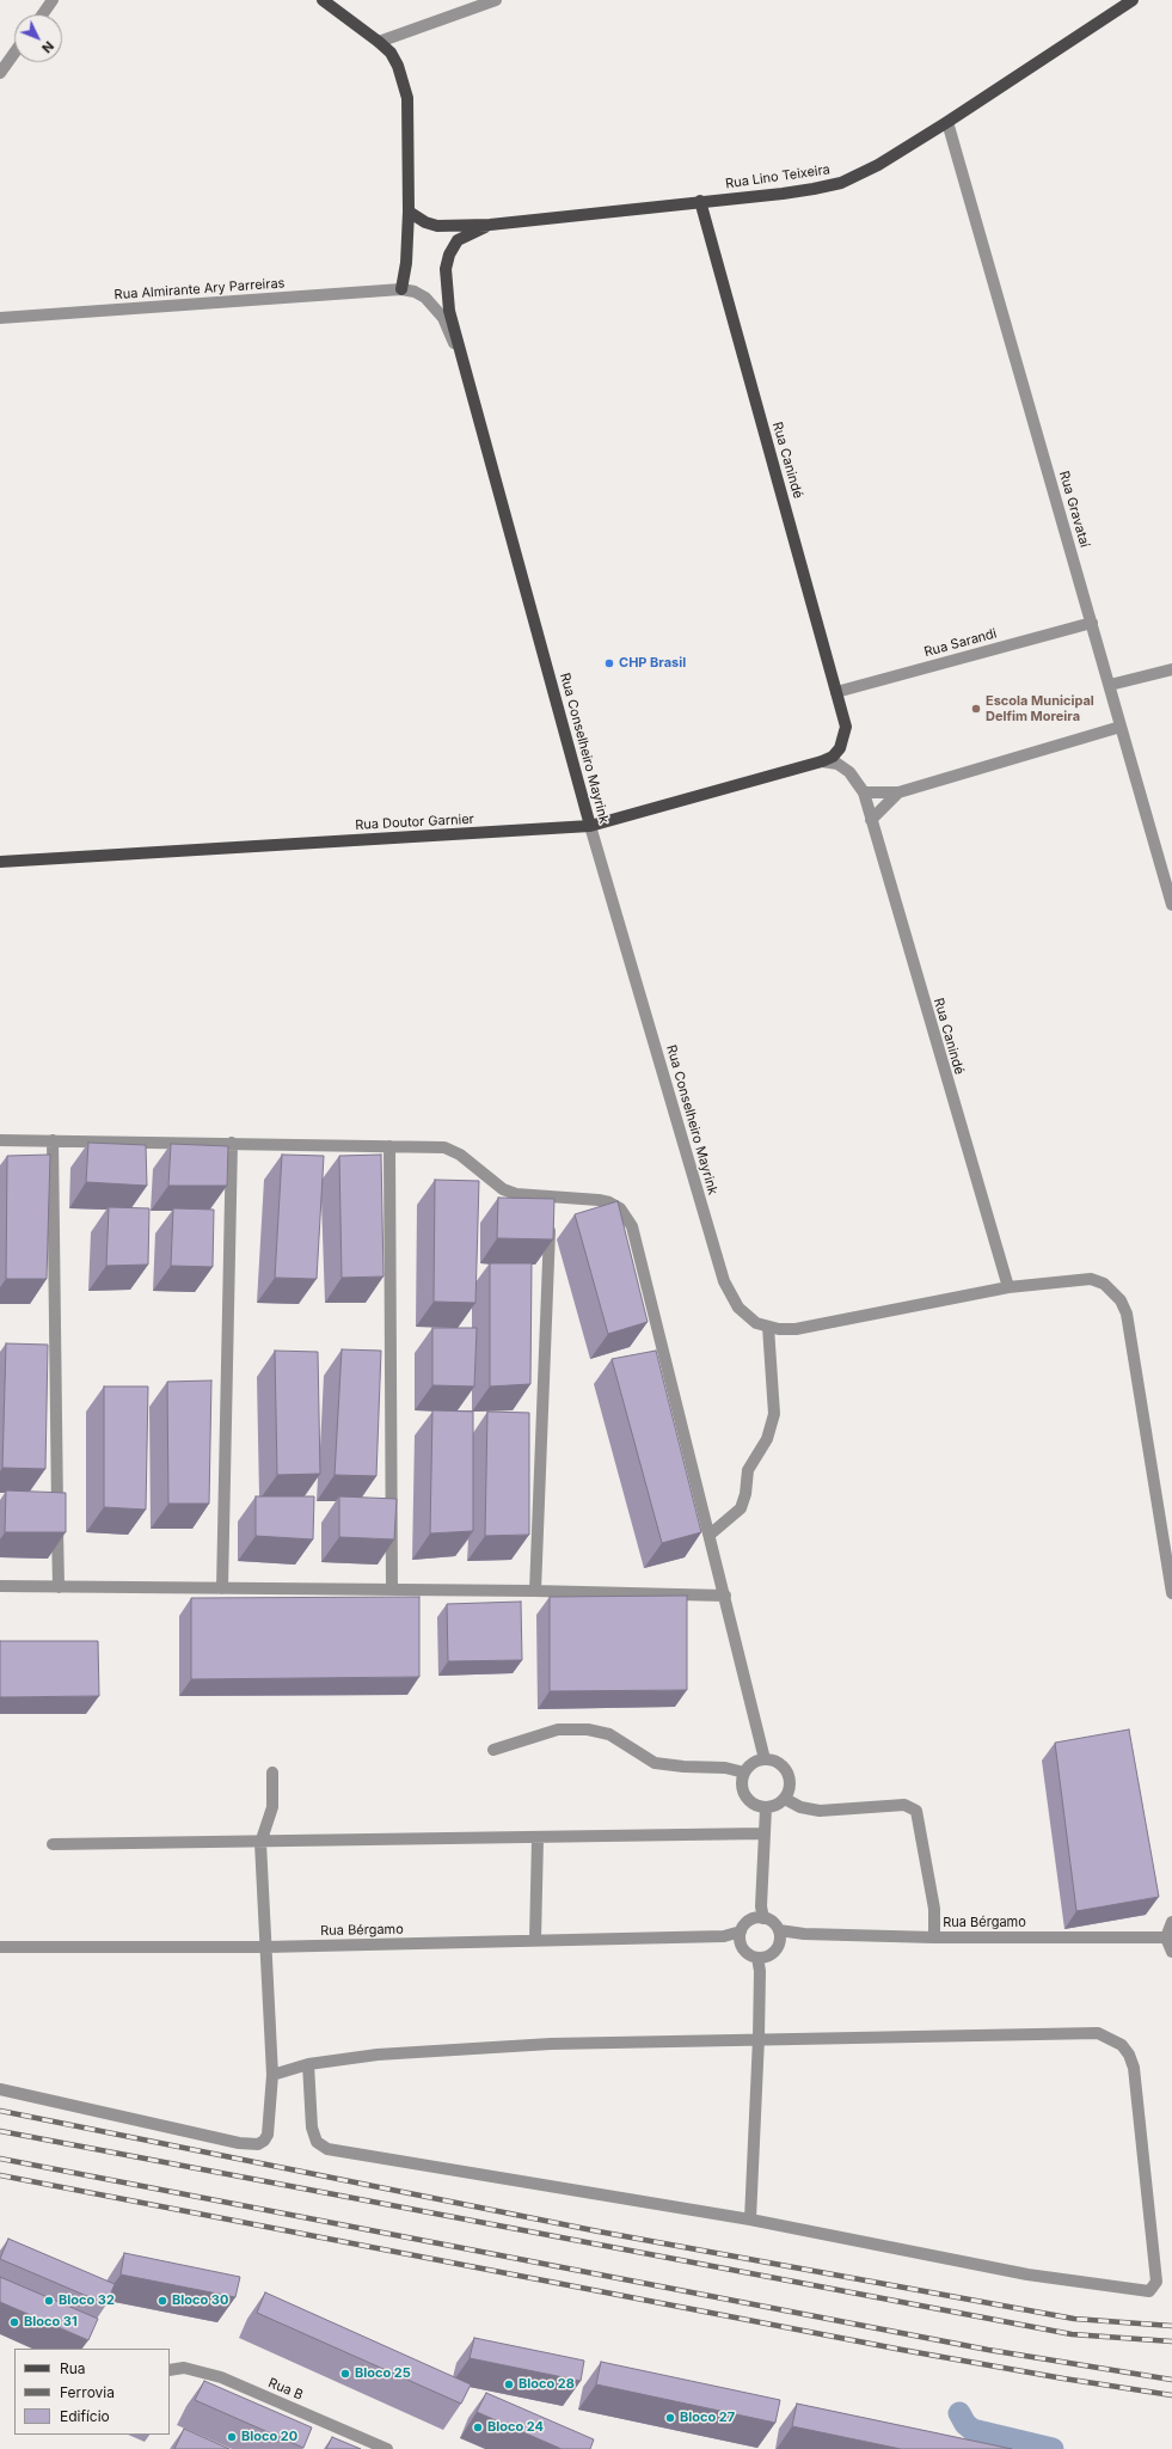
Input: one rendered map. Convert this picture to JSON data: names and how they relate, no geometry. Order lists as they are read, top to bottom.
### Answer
{
  "streets": {
    "main road": [
      "Rua Lino Teixeira",
      "Rua Canindé",
      "Rua Conselheiro Mayrink",
      "Rua Doutor Garnier"
    ],
    "street": [
      "Rua Almirante Ary Parreiras",
      "Rua Gravataí",
      "Rua Sarandi",
      "Rua Bérgamo",
      "Rua B"
    ]
  },
  "crossings": [
    ["Rua Lino Teixeira", "Rua Canindé"],
    ["Rua Lino Teixeira", "Rua Gravataí"],
    ["Rua Almirante Ary Parreiras", "Rua Conselheiro Mayrink"],
    ["Rua Canindé", "Rua Sarandi"],
    ["Rua Canindé", "Rua Conselheiro Mayrink"],
    ["Rua Canindé", "Rua Doutor Garnier"],
    ["Rua Gravataí", "Rua Sarandi"],
    ["Rua Conselheiro Mayrink", "Rua Doutor Garnier"]
  ],
  "places": [
    "CHP Brasil",
    "Escola Municipal Delfim Moreira",
    "Bloco 32",
    "Bloco 30",
    "Bloco 31",
    "Bloco 25",
    "Bloco 28",
    "Bloco 27",
    "Bloco 24",
    "Bloco 20"
  ],
  "legend": ["Rua", "Ferrovia", "Edifício"],
  "north": "bottom right"
}
